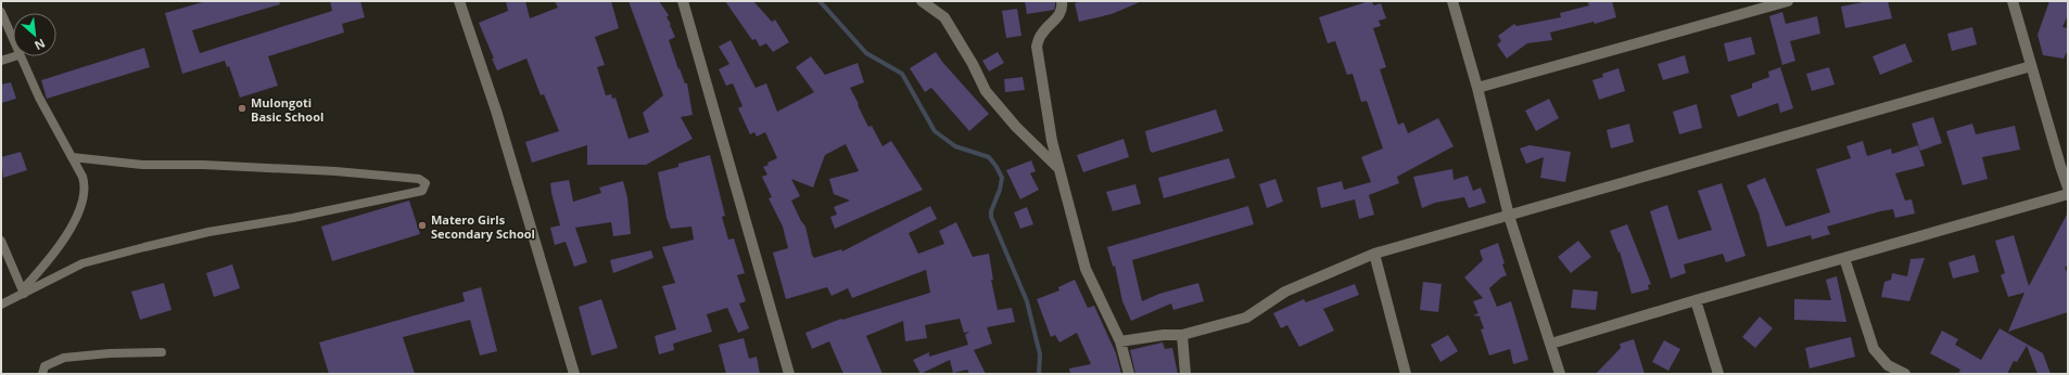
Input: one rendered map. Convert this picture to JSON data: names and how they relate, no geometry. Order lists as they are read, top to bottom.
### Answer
{
  "places": ["Mulongoti Basic School", "Matero Girls Secondary School"],
  "north": "bottom right"
}
